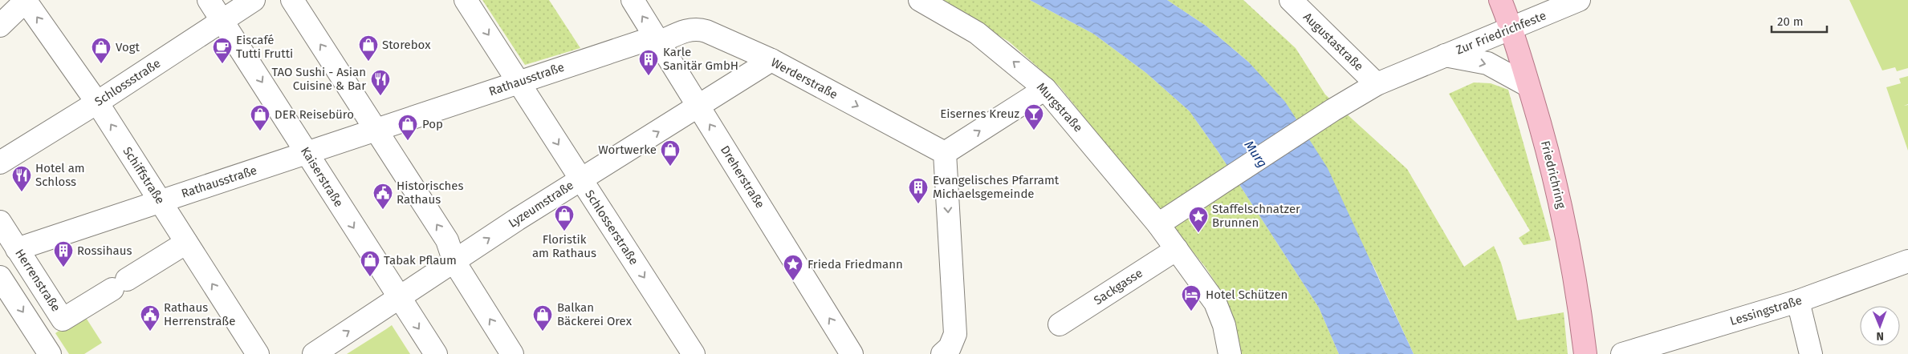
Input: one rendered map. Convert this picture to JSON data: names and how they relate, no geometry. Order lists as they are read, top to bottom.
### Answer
{
  "streets": {
    "main road": ["Friedrichring"],
    "street": [
      "Zur Friedrichfeste",
      "Augustastraße",
      "Werderstraße",
      "Rathausstraße",
      "Schlossstraße",
      "Murgstraße",
      "Schiffstraße",
      "Kaiserstraße",
      "Dreherstraße",
      "Lyzeumstraße",
      "Schlosserstraße",
      "Herrenstraße",
      "Sackgasse",
      "Lessingstraße"
    ]
  },
  "crossings": [
    ["Zur Friedrichfeste", "Augustastraße"],
    ["Zur Friedrichfeste", "Murgstraße"],
    ["Zur Friedrichfeste", "Friedrichring"],
    ["Werderstraße", "Rathausstraße"],
    ["Werderstraße", "Dreherstraße"],
    ["Werderstraße", "Lyzeumstraße"],
    ["Rathausstraße", "Schiffstraße"],
    ["Rathausstraße", "Kaiserstraße"],
    ["Rathausstraße", "Dreherstraße"],
    ["Rathausstraße", "Schlosserstraße"],
    ["Rathausstraße", "Herrenstraße"],
    ["Schlossstraße", "Schiffstraße"],
    ["Schlossstraße", "Kaiserstraße"],
    ["Murgstraße", "Sackgasse"],
    ["Schiffstraße", "Herrenstraße"],
    ["Kaiserstraße", "Lyzeumstraße"],
    ["Dreherstraße", "Lyzeumstraße"],
    ["Lyzeumstraße", "Schlosserstraße"]
  ],
  "one_way": [
    "Werderstraße",
    "Schiffstraße",
    "Dreherstraße",
    "Lyzeumstraße"
  ],
  "water": ["Murg"],
  "places": {
    "shop": [
      "Storebox",
      "Vogt",
      "DER Reisebüro",
      "Pop",
      "Wortwerke",
      "Floristik am Rathaus",
      "Tabak Pflaum",
      "Balkan Bäckerei Orex"
    ],
    "cafe": ["Eiscafé Tutti Frutti"],
    "building": ["Karle Sanitär GmbH", "Evangelisches Pfarramt Michaelsgemeinde", "Rossihaus"],
    "restaurant": ["TAO Sushi - Asian Cuisine & Bar", "Hotel am Schloss"],
    "bar": ["Eisernes Kreuz"],
    "public building": ["Historisches Rathaus", "Rathaus Herrenstraße"],
    "place": ["Staffelschnatzer Brunnen", "Frieda Friedmann"],
    "hotel": ["Hotel Schützen"]
  },
  "scale_bar": "20 m",
  "north": "bottom"
}
